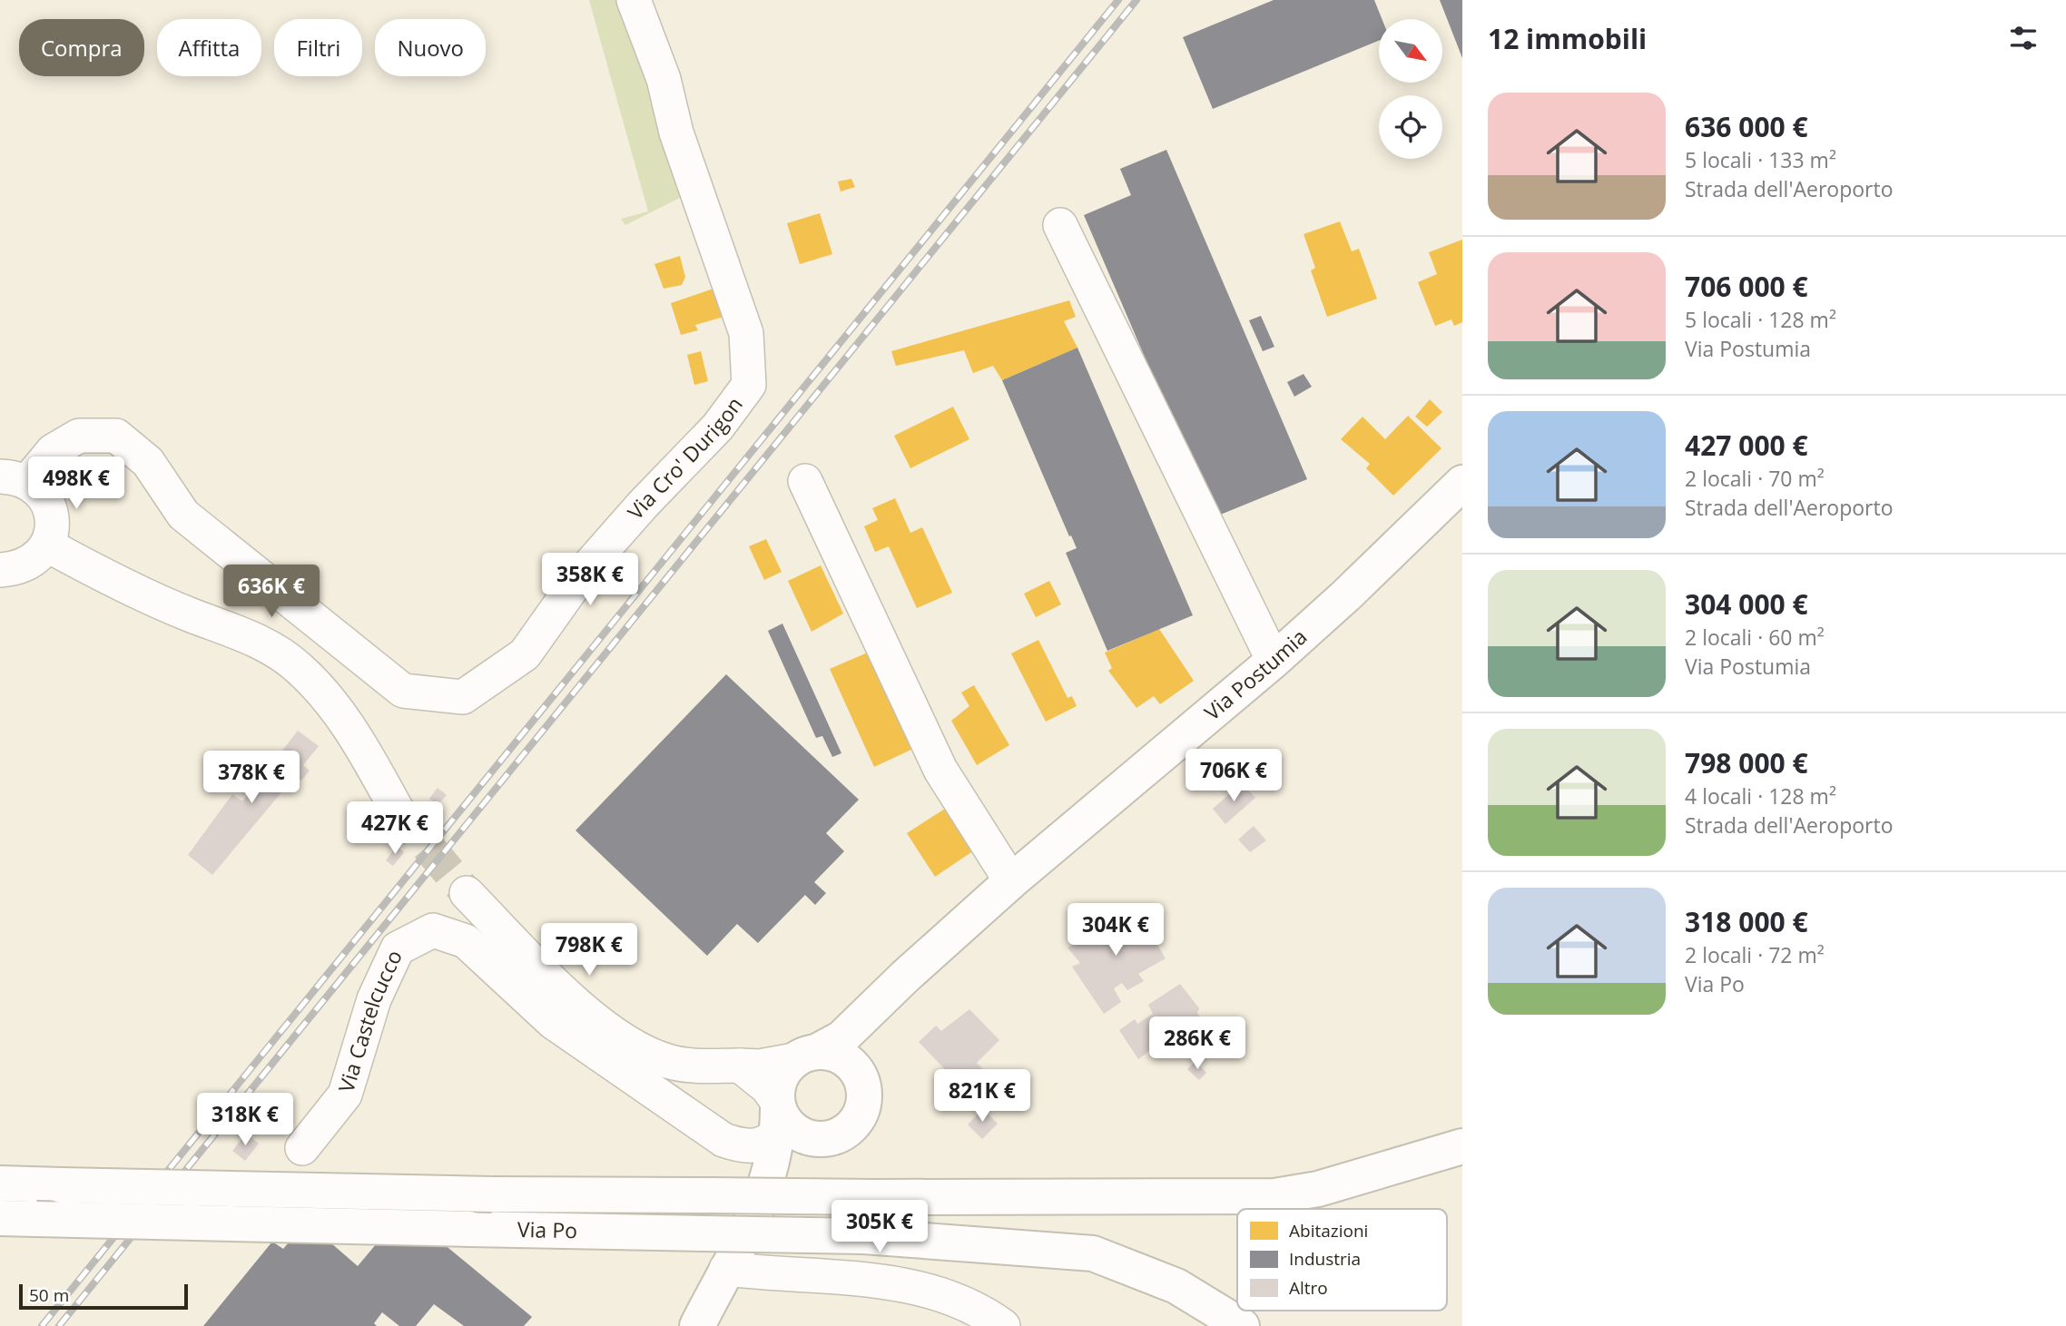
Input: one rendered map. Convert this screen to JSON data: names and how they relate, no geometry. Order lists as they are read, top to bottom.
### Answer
{
  "streets": {
    "main road": ["Via Postumia", "Via Po"],
    "street": ["Via Cro' Durigon", "Via Castelcucco"]
  },
  "crossings": [
    ["Via Postumia", "Via Castelcucco"]
  ],
  "legend": ["Abitazioni", "Industria", "Altro"],
  "scale_bar": "50 m",
  "north": "bottom right",
  "page": {
    "heading": "12 immobili",
    "chip": [
      "Compra",
      "Affitta",
      "Filtri",
      "Nuovo"
    ],
    "list": [
      {
        "name": "636 000 €",
        "note": "5 locali · 133 m² · Strada dell'Aeroporto"
      },
      {
        "name": "706 000 €",
        "note": "5 locali · 128 m² · Via Postumia"
      },
      {
        "name": "427 000 €",
        "note": "2 locali · 70 m² · Strada dell'Aeroporto"
      },
      {
        "name": "304 000 €",
        "note": "2 locali · 60 m² · Via Postumia"
      },
      {
        "name": "798 000 €",
        "note": "4 locali · 128 m² · Strada dell'Aeroporto"
      },
      {
        "name": "318 000 €",
        "note": "2 locali · 72 m² · Via Po"
      }
    ],
    "price": [
      "498K €",
      "358K €",
      "636K €",
      "706K €",
      "378K €",
      "427K €",
      "304K €",
      "798K €",
      "286K €",
      "821K €",
      "318K €",
      "305K €"
    ],
    "scale": "50 m"
  }
}
